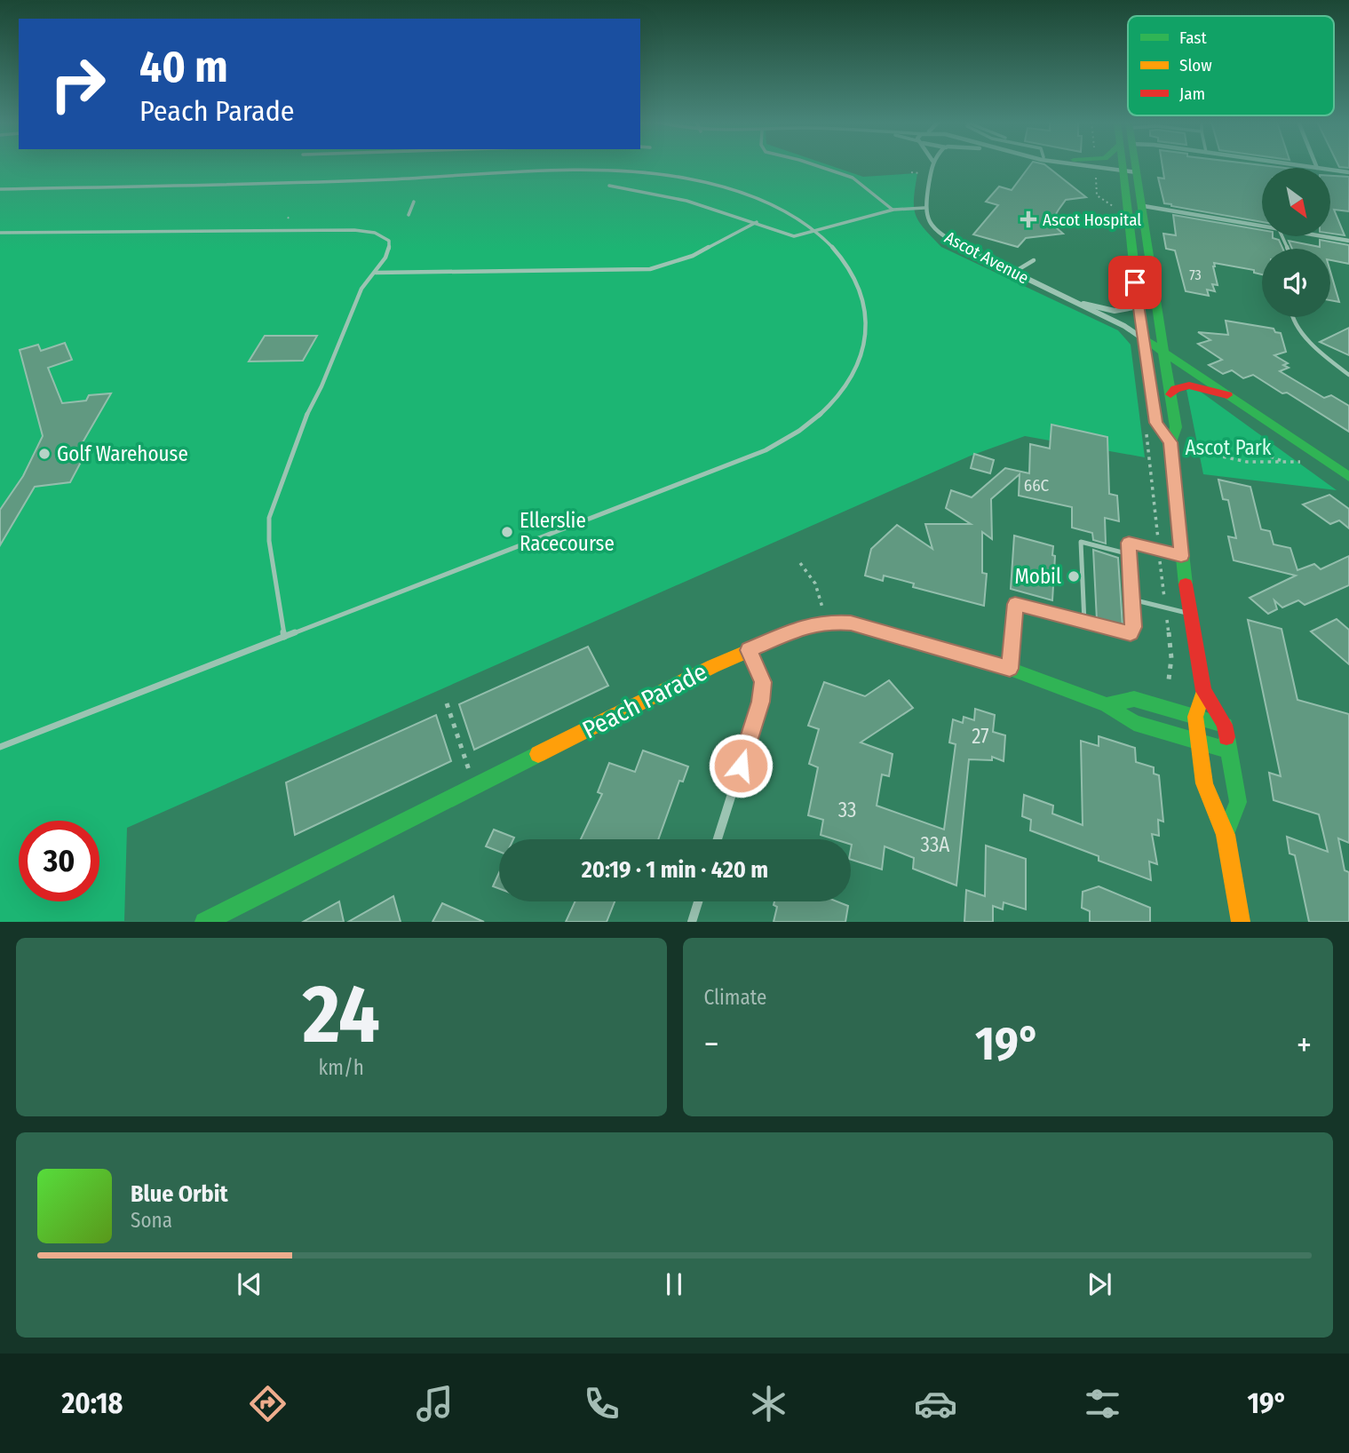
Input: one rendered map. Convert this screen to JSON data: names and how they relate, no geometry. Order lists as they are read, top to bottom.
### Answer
{
  "streets": {
    "main road": ["Ascot Avenue", "Peach Parade"]
  },
  "parks": ["Ascot Park"],
  "places": {
    "health": ["Ascot Hospital"],
    "other": ["Golf Warehouse", "Ellerslie Racecourse", "Mobil"]
  },
  "house_numbers": [
    "73",
    "66C",
    "27",
    "33",
    "33A"
  ],
  "legend": ["Fast", "Slow", "Jam"],
  "north": "bottom right",
  "page": {
    "turn": ["40 m", "Peach Parade"],
    "limit": "30",
    "trip": "20:19 · 1 min · 420 m",
    "tile": [
      ["24", "km/h"],
      "Climate"
    ],
    "heat": ["−", "19°", "+"],
    "song": ["Blue Orbit", "Sona"],
    "tabs": ["20:18", "19°"]
  }
}
